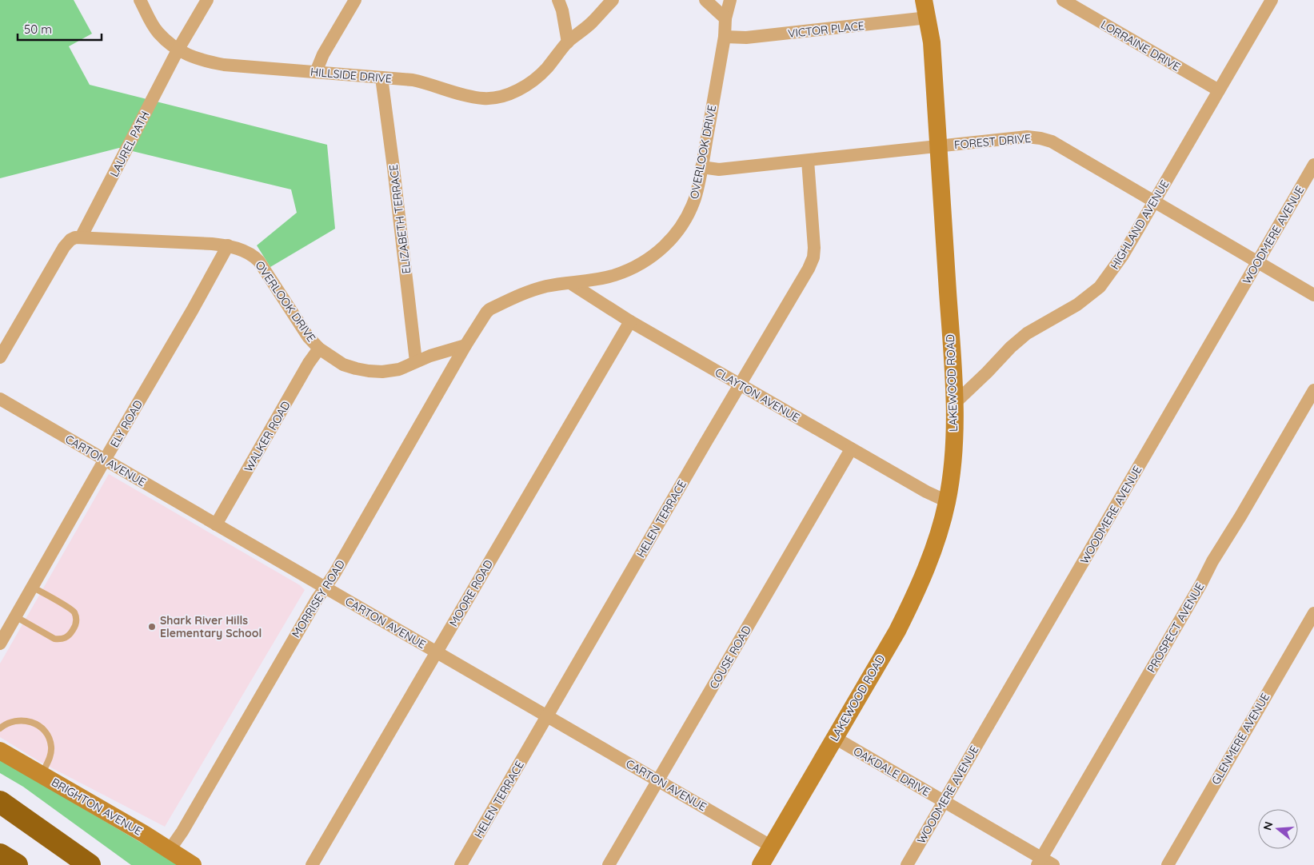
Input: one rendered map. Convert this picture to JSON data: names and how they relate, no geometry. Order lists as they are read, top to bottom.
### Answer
{
  "streets": {
    "street": [
      "VICTOR PLACE",
      "LORRAINE DRIVE",
      "HILLSIDE DRIVE",
      "FOREST DRIVE",
      "LAUREL PATH",
      "OVERLOOK DRIVE",
      "ELIZABETH TERRACE",
      "HIGHLAND AVENUE",
      "WOODMERE AVENUE",
      "LAKEWOOD ROAD",
      "CLAYTON AVENUE",
      "ELY ROAD",
      "WALKER ROAD",
      "CARTON AVENUE",
      "HELEN TERRACE",
      "MOORE ROAD",
      "MORRISEY ROAD",
      "PROSPECT AVENUE",
      "COUSE ROAD",
      "GLENMERE AVENUE",
      "OAKDALE DRIVE",
      "BRIGHTON AVENUE"
    ]
  },
  "crossings": [
    ["VICTOR PLACE", "OVERLOOK DRIVE"],
    ["VICTOR PLACE", "LAKEWOOD ROAD"],
    ["LORRAINE DRIVE", "HIGHLAND AVENUE"],
    ["HILLSIDE DRIVE", "LAUREL PATH"],
    ["HILLSIDE DRIVE", "ELIZABETH TERRACE"],
    ["FOREST DRIVE", "OVERLOOK DRIVE"],
    ["FOREST DRIVE", "HIGHLAND AVENUE"],
    ["FOREST DRIVE", "WOODMERE AVENUE"],
    ["FOREST DRIVE", "LAKEWOOD ROAD"],
    ["FOREST DRIVE", "HELEN TERRACE"],
    ["LAUREL PATH", "OVERLOOK DRIVE"],
    ["OVERLOOK DRIVE", "ELIZABETH TERRACE"],
    ["OVERLOOK DRIVE", "CLAYTON AVENUE"],
    ["OVERLOOK DRIVE", "ELY ROAD"],
    ["OVERLOOK DRIVE", "WALKER ROAD"],
    ["OVERLOOK DRIVE", "MORRISEY ROAD"],
    ["HIGHLAND AVENUE", "LAKEWOOD ROAD"],
    ["WOODMERE AVENUE", "OAKDALE DRIVE"],
    ["LAKEWOOD ROAD", "CLAYTON AVENUE"],
    ["LAKEWOOD ROAD", "CARTON AVENUE"],
    ["LAKEWOOD ROAD", "OAKDALE DRIVE"],
    ["CLAYTON AVENUE", "HELEN TERRACE"],
    ["CLAYTON AVENUE", "MOORE ROAD"],
    ["CLAYTON AVENUE", "COUSE ROAD"],
    ["ELY ROAD", "CARTON AVENUE"],
    ["WALKER ROAD", "CARTON AVENUE"],
    ["CARTON AVENUE", "HELEN TERRACE"],
    ["CARTON AVENUE", "MOORE ROAD"],
    ["CARTON AVENUE", "MORRISEY ROAD"],
    ["CARTON AVENUE", "COUSE ROAD"],
    ["MORRISEY ROAD", "BRIGHTON AVENUE"],
    ["PROSPECT AVENUE", "OAKDALE DRIVE"]
  ],
  "places": ["Shark River Hills Elementary School"],
  "scale_bar": "50 m",
  "north": "left"
}
